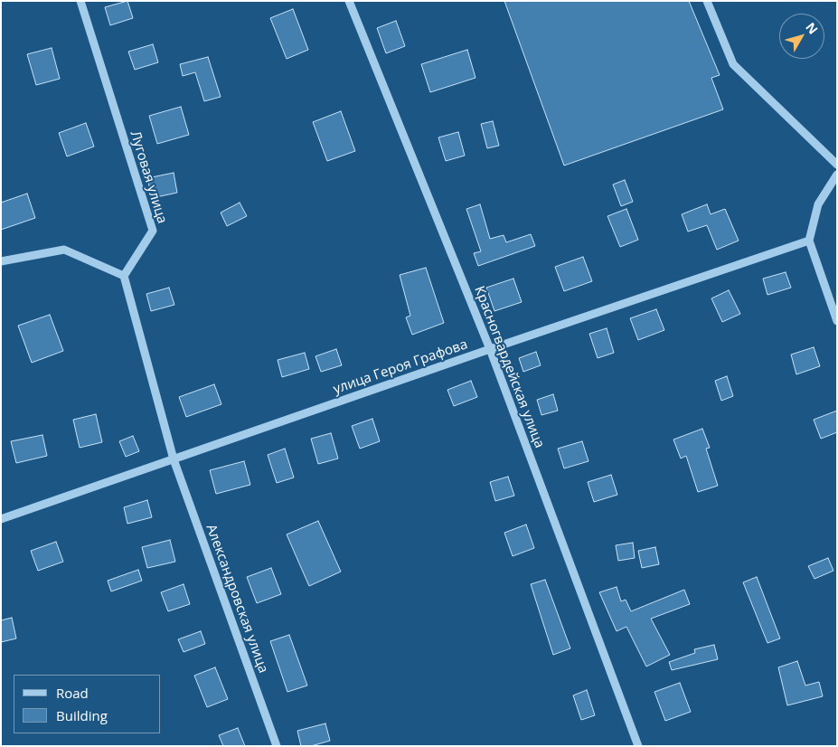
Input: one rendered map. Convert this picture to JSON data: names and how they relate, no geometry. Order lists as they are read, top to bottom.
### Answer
{
  "streets": {
    "street": [
      "Луговая улица",
      "улица Героя Графова",
      "Красногвардейская улица",
      "Александровская улица"
    ]
  },
  "crossings": [
    ["улица Героя Графова", "Красногвардейская улица"],
    ["улица Героя Графова", "Александровская улица"]
  ],
  "legend": ["Road", "Building"],
  "north": "top right"
}
